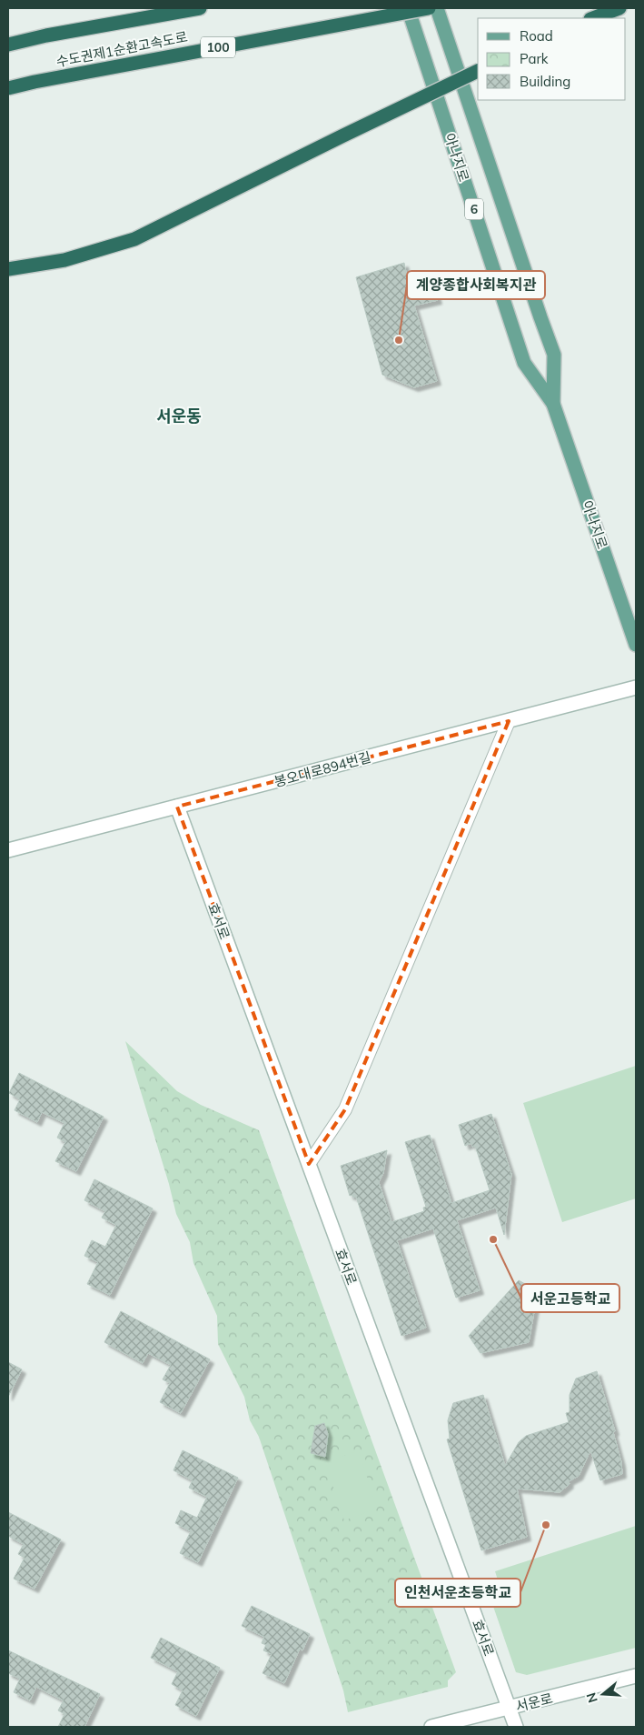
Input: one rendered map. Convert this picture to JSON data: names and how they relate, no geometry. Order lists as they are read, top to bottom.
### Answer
{
  "streets": {
    "highway": ["100", "수도권제1순환고속도로"],
    "main road": ["아나지로", "6"],
    "street": ["봉오대로894번길", "효서로", "서운로"]
  },
  "crossings": [
    ["봉오대로894번길", "효서로"],
    ["효서로", "서운로"]
  ],
  "districts": ["서운동"],
  "places": ["계양종합사회복지관", "서운고등학교", "인천서운초등학교"],
  "legend": ["Road", "Park", "Building"],
  "north": "left"
}
